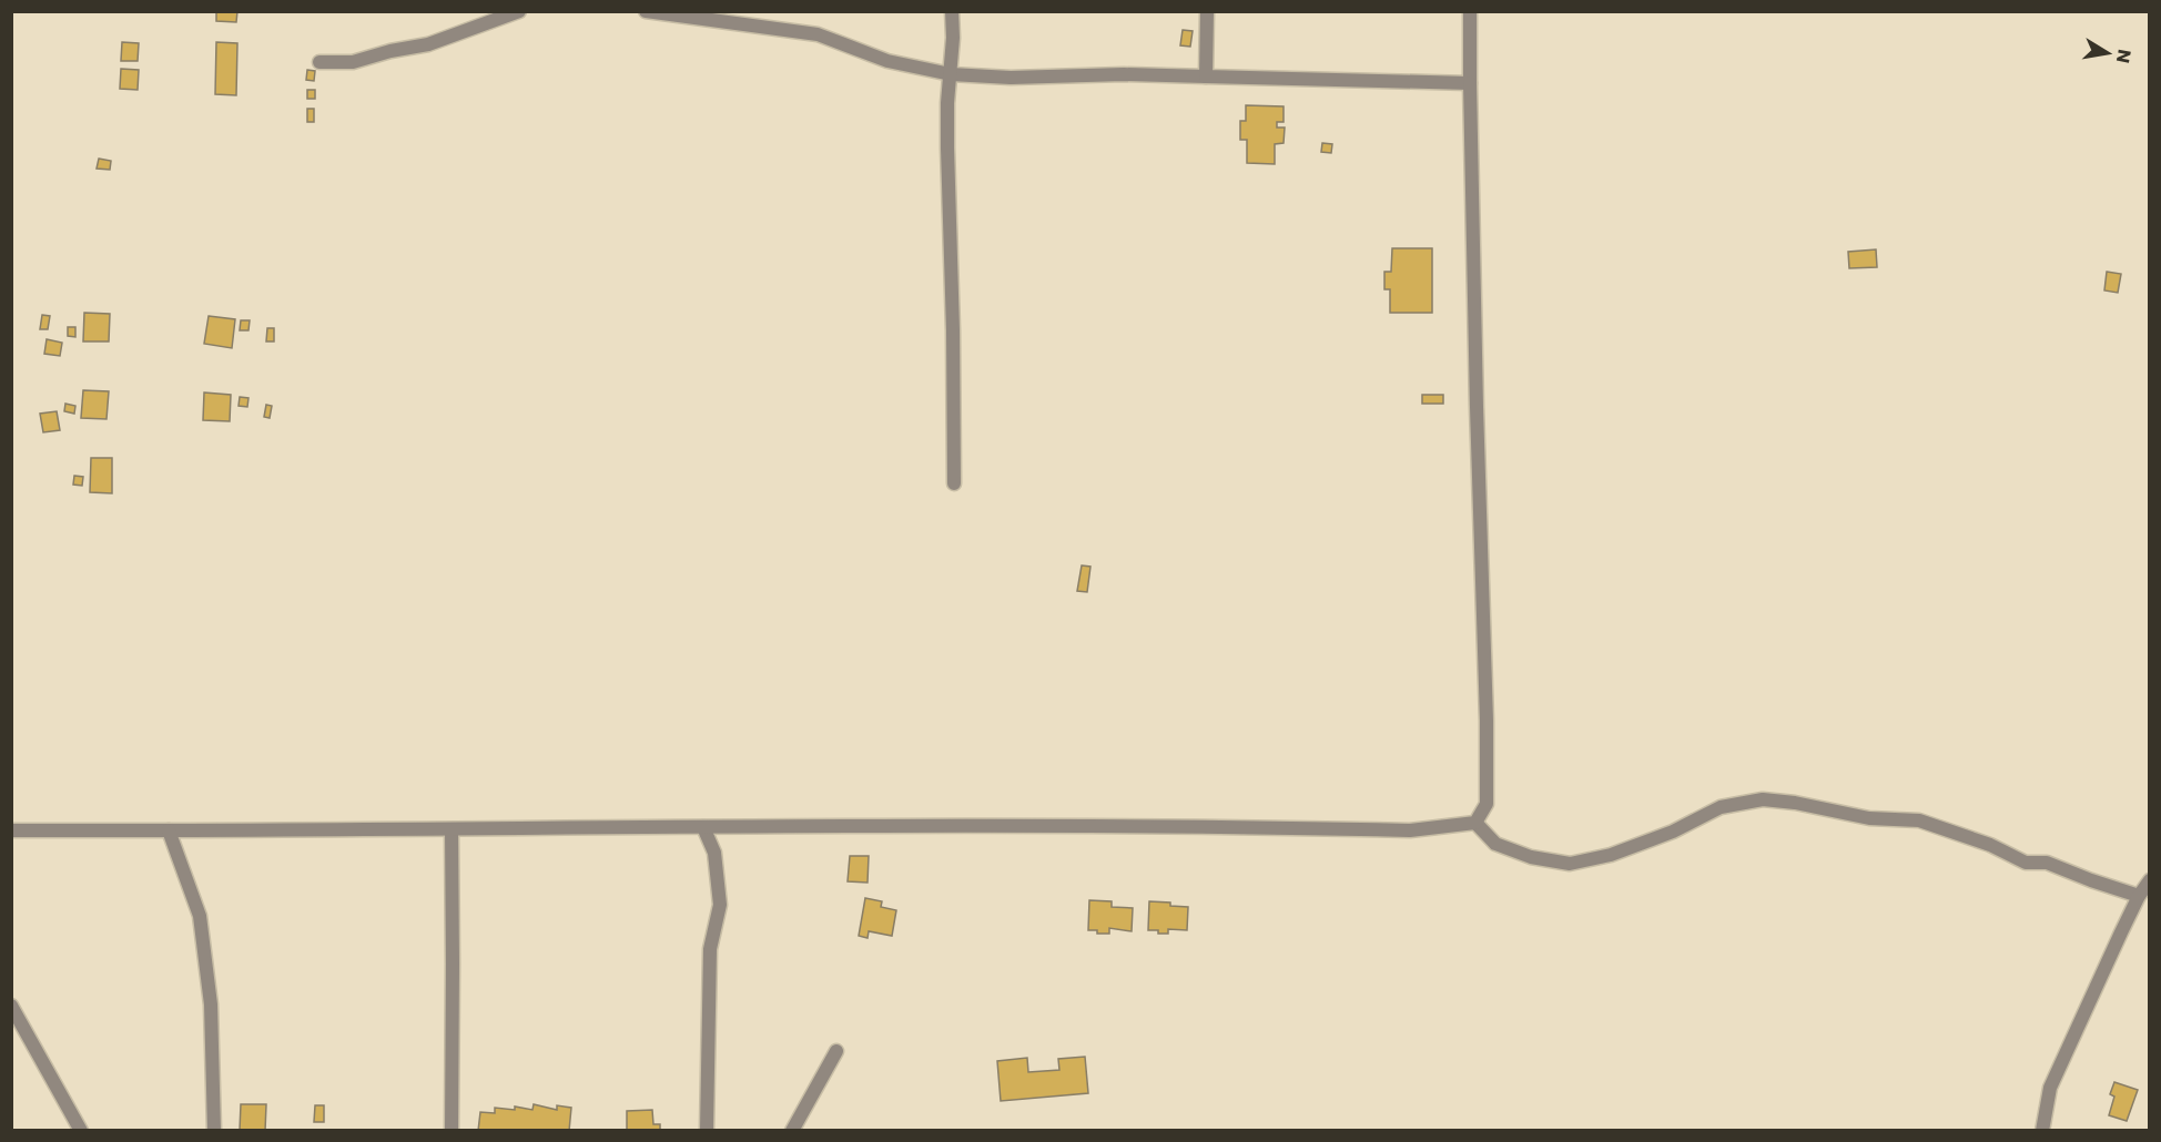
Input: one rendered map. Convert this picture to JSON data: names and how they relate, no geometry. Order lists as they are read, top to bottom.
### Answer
{
  "north": "right"
}
